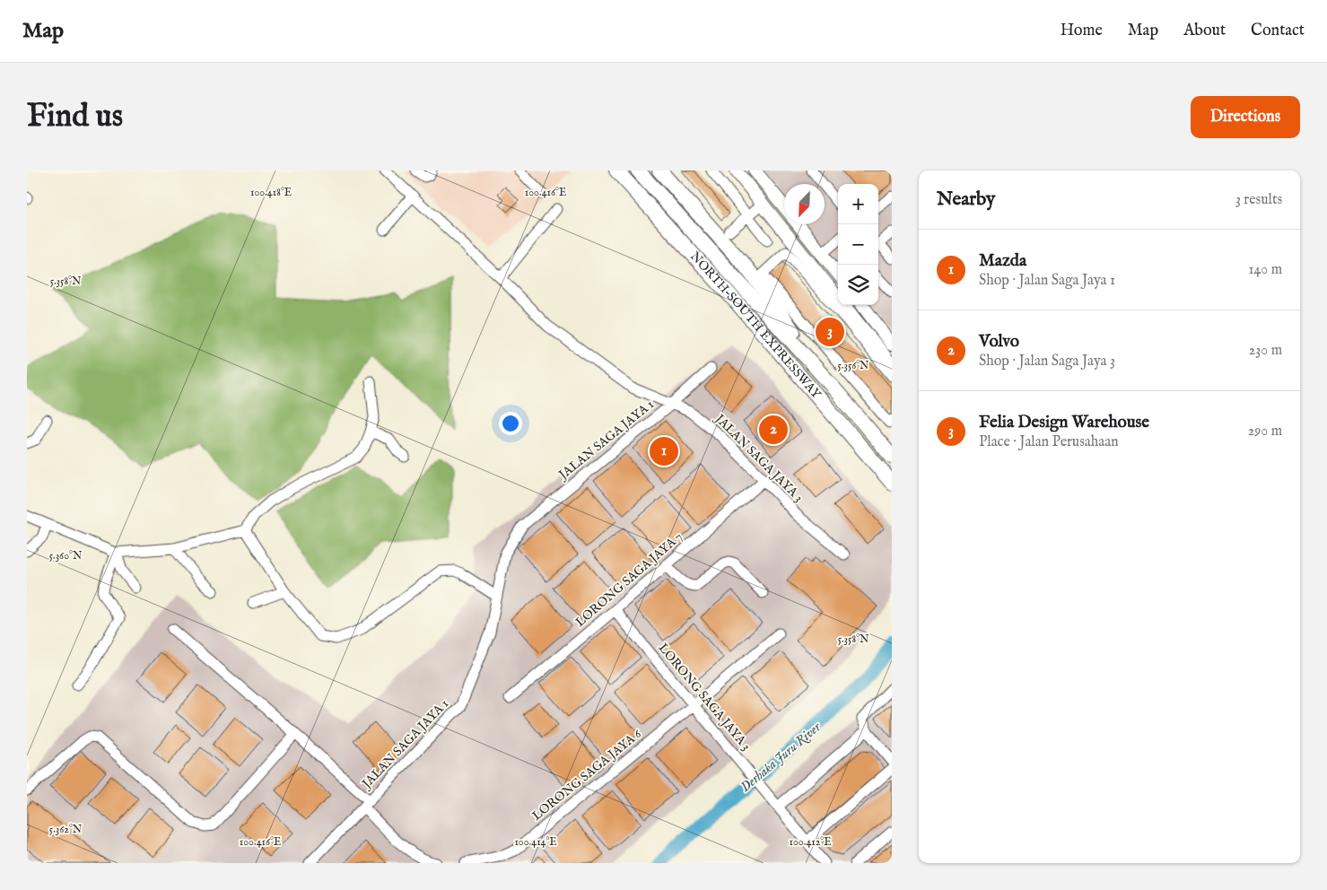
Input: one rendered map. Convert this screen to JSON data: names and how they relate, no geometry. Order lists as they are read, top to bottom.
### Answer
{
  "streets": {
    "highway": ["NORTH–SOUTH EXPRESSWAY"],
    "street": [
      "JALAN SAGA JAYA 1",
      "JALAN SAGA JAYA 3",
      "LORONG SAGA JAYA 7",
      "LORONG SAGA JAYA 3",
      "LORONG SAGA JAYA 6"
    ]
  },
  "crossings": [
    ["JALAN SAGA JAYA 1", "JALAN SAGA JAYA 3"],
    ["JALAN SAGA JAYA 3", "LORONG SAGA JAYA 7"],
    ["LORONG SAGA JAYA 7", "LORONG SAGA JAYA 3"],
    ["LORONG SAGA JAYA 3", "LORONG SAGA JAYA 6"]
  ],
  "water": ["Derhaka Juru River"],
  "north": "bottom left",
  "page": {
    "header": "Map",
    "nav": [
      "Home",
      "Map",
      "About",
      "Contact"
    ],
    "buttons": "Directions",
    "title": "Find us",
    "heading": ["Nearby", "3 results"],
    "map_buttons": ["+", "−"],
    "list": [
      {
        "mark": "1",
        "name": "Mazda",
        "note": "Shop · Jalan Saga Jaya 1",
        "value": "140 m"
      },
      {
        "mark": "2",
        "name": "Volvo",
        "note": "Shop · Jalan Saga Jaya 3",
        "value": "230 m"
      },
      {
        "mark": "3",
        "name": "Felia Design Warehouse",
        "note": "Place · Jalan Perusahaan",
        "value": "290 m"
      }
    ],
    "pins": ["3", "2", "1"]
  },
  "coordinates": [
    "100.418°E",
    "100.416°E",
    "5.358°N",
    "5.356°N",
    "5.360°N",
    "5.362°N",
    "100.414°E",
    "100.412°E"
  ]
}
